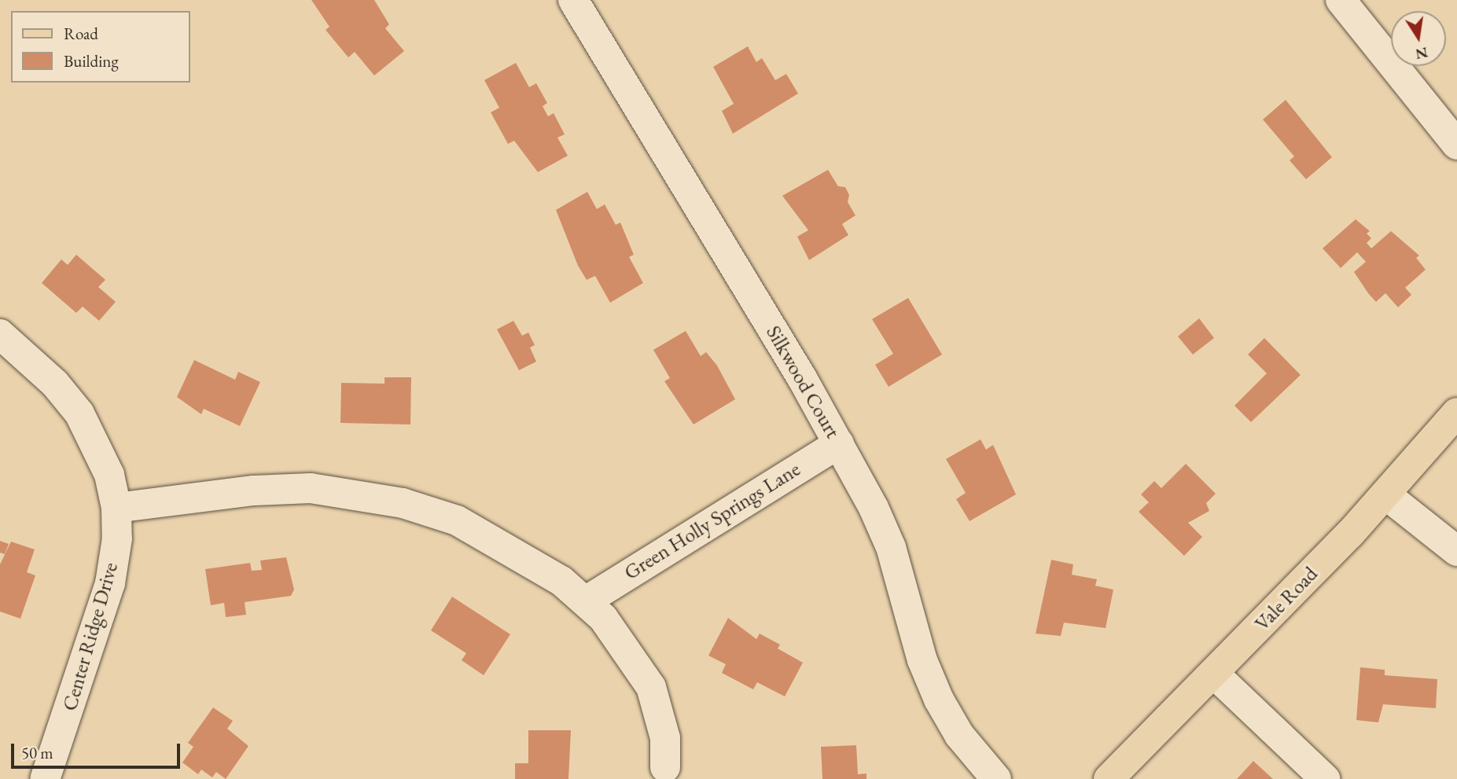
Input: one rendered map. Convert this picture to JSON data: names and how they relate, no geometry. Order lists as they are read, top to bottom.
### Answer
{
  "streets": {
    "main road": ["Vale Road"],
    "street": ["Silkwood Court", "Green Holly Springs Lane", "Center Ridge Drive"]
  },
  "crossings": [
    ["Silkwood Court", "Green Holly Springs Lane"]
  ],
  "legend": ["Road", "Building"],
  "scale_bar": "50 m",
  "north": "bottom"
}
